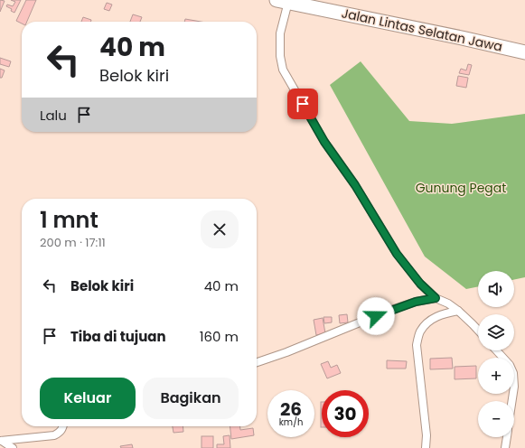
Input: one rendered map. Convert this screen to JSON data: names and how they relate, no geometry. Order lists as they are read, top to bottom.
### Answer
{
  "streets": {
    "highway": ["Jalan Lintas Selatan Jawa"]
  },
  "parks": ["Gunung Pegat"],
  "page": {
    "turn": ["40 m", "Belok kiri"],
    "then": "Lalu",
    "heading": ["1 mnt", "200 m · 17:11"],
    "list": [
      {
        "name": "Belok kiri",
        "value": "40 m"
      },
      {
        "name": "Tiba di tujuan",
        "value": "160 m"
      }
    ],
    "map_buttons": ["+", "−"],
    "buttons": ["Keluar", "Bagikan"],
    "speed": "26 km/h",
    "limit": "30"
  }
}
